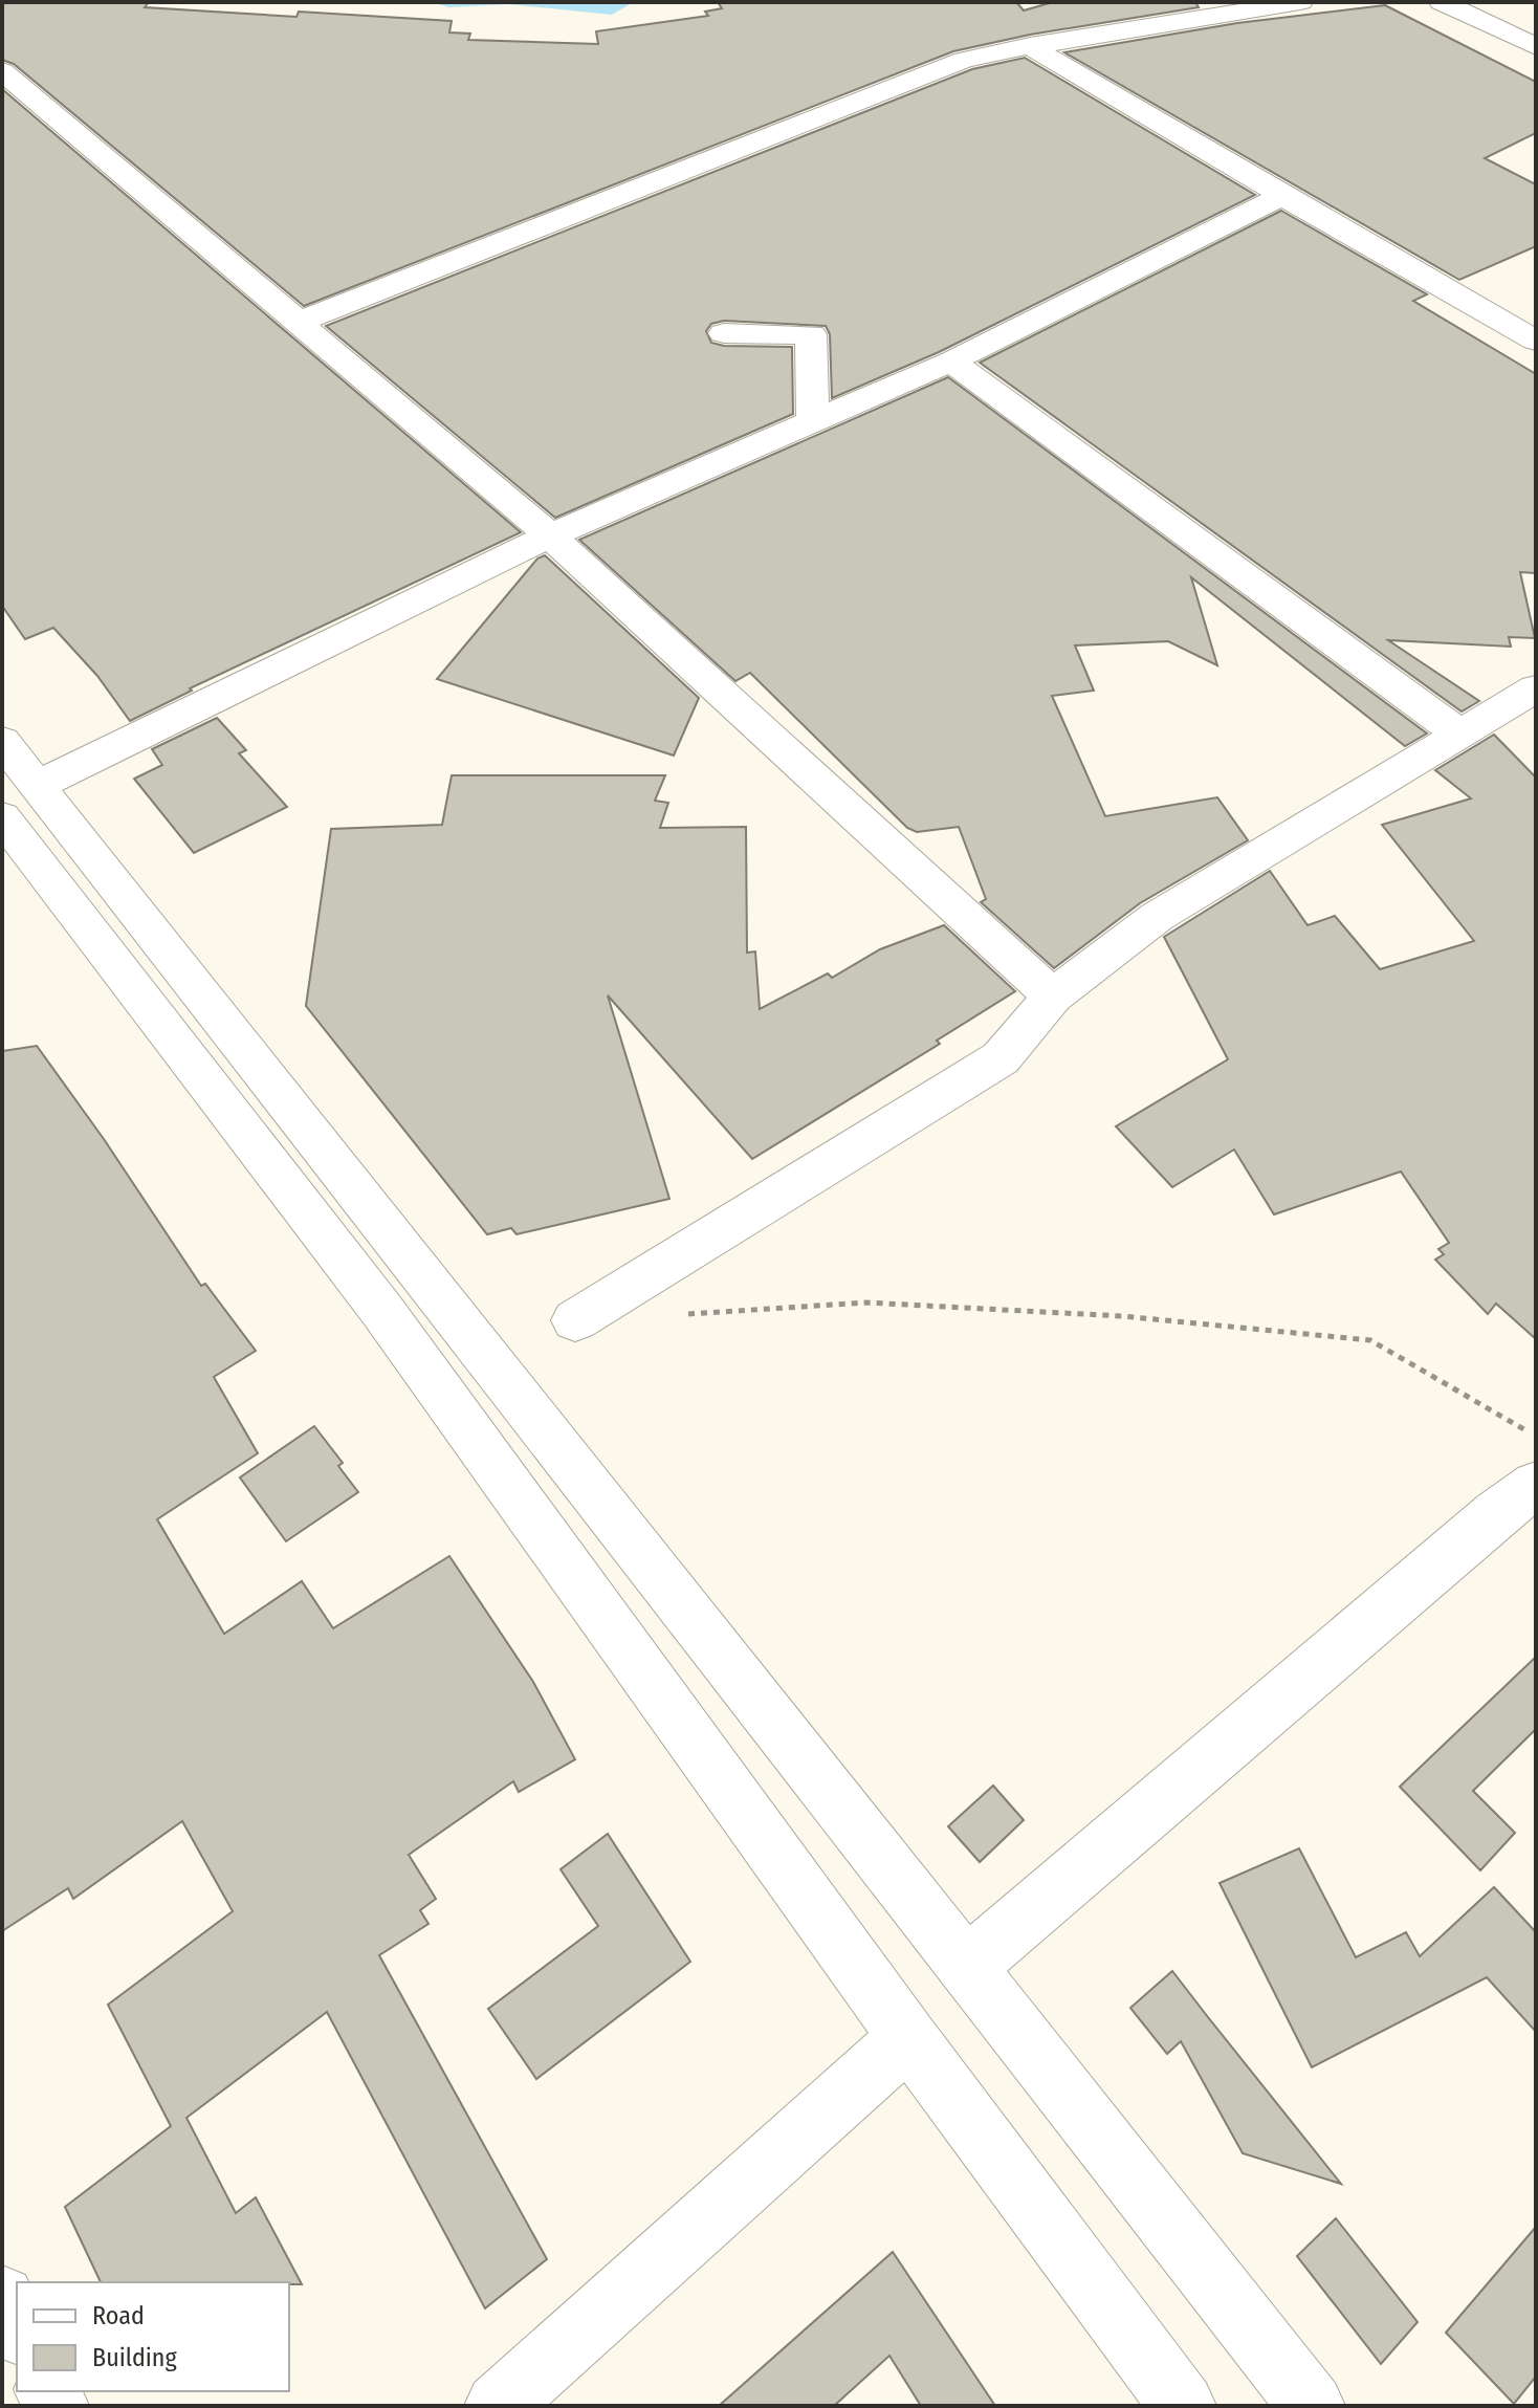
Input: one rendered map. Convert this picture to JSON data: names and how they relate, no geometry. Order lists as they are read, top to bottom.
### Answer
{
  "legend": ["Road", "Building"]
}
